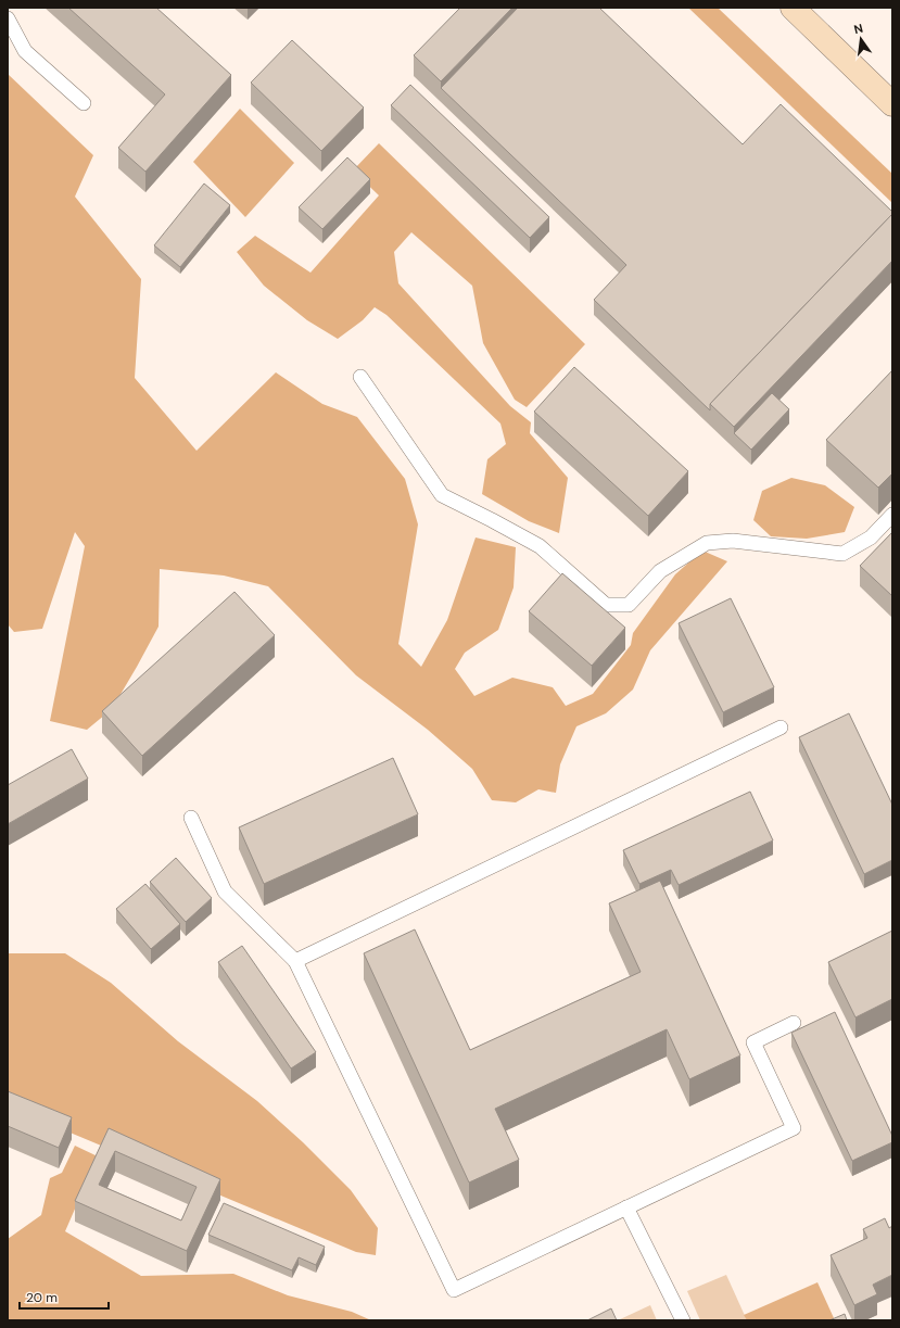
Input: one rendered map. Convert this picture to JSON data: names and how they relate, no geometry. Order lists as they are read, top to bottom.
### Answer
{
  "scale_bar": "20 m",
  "north": "top"
}
